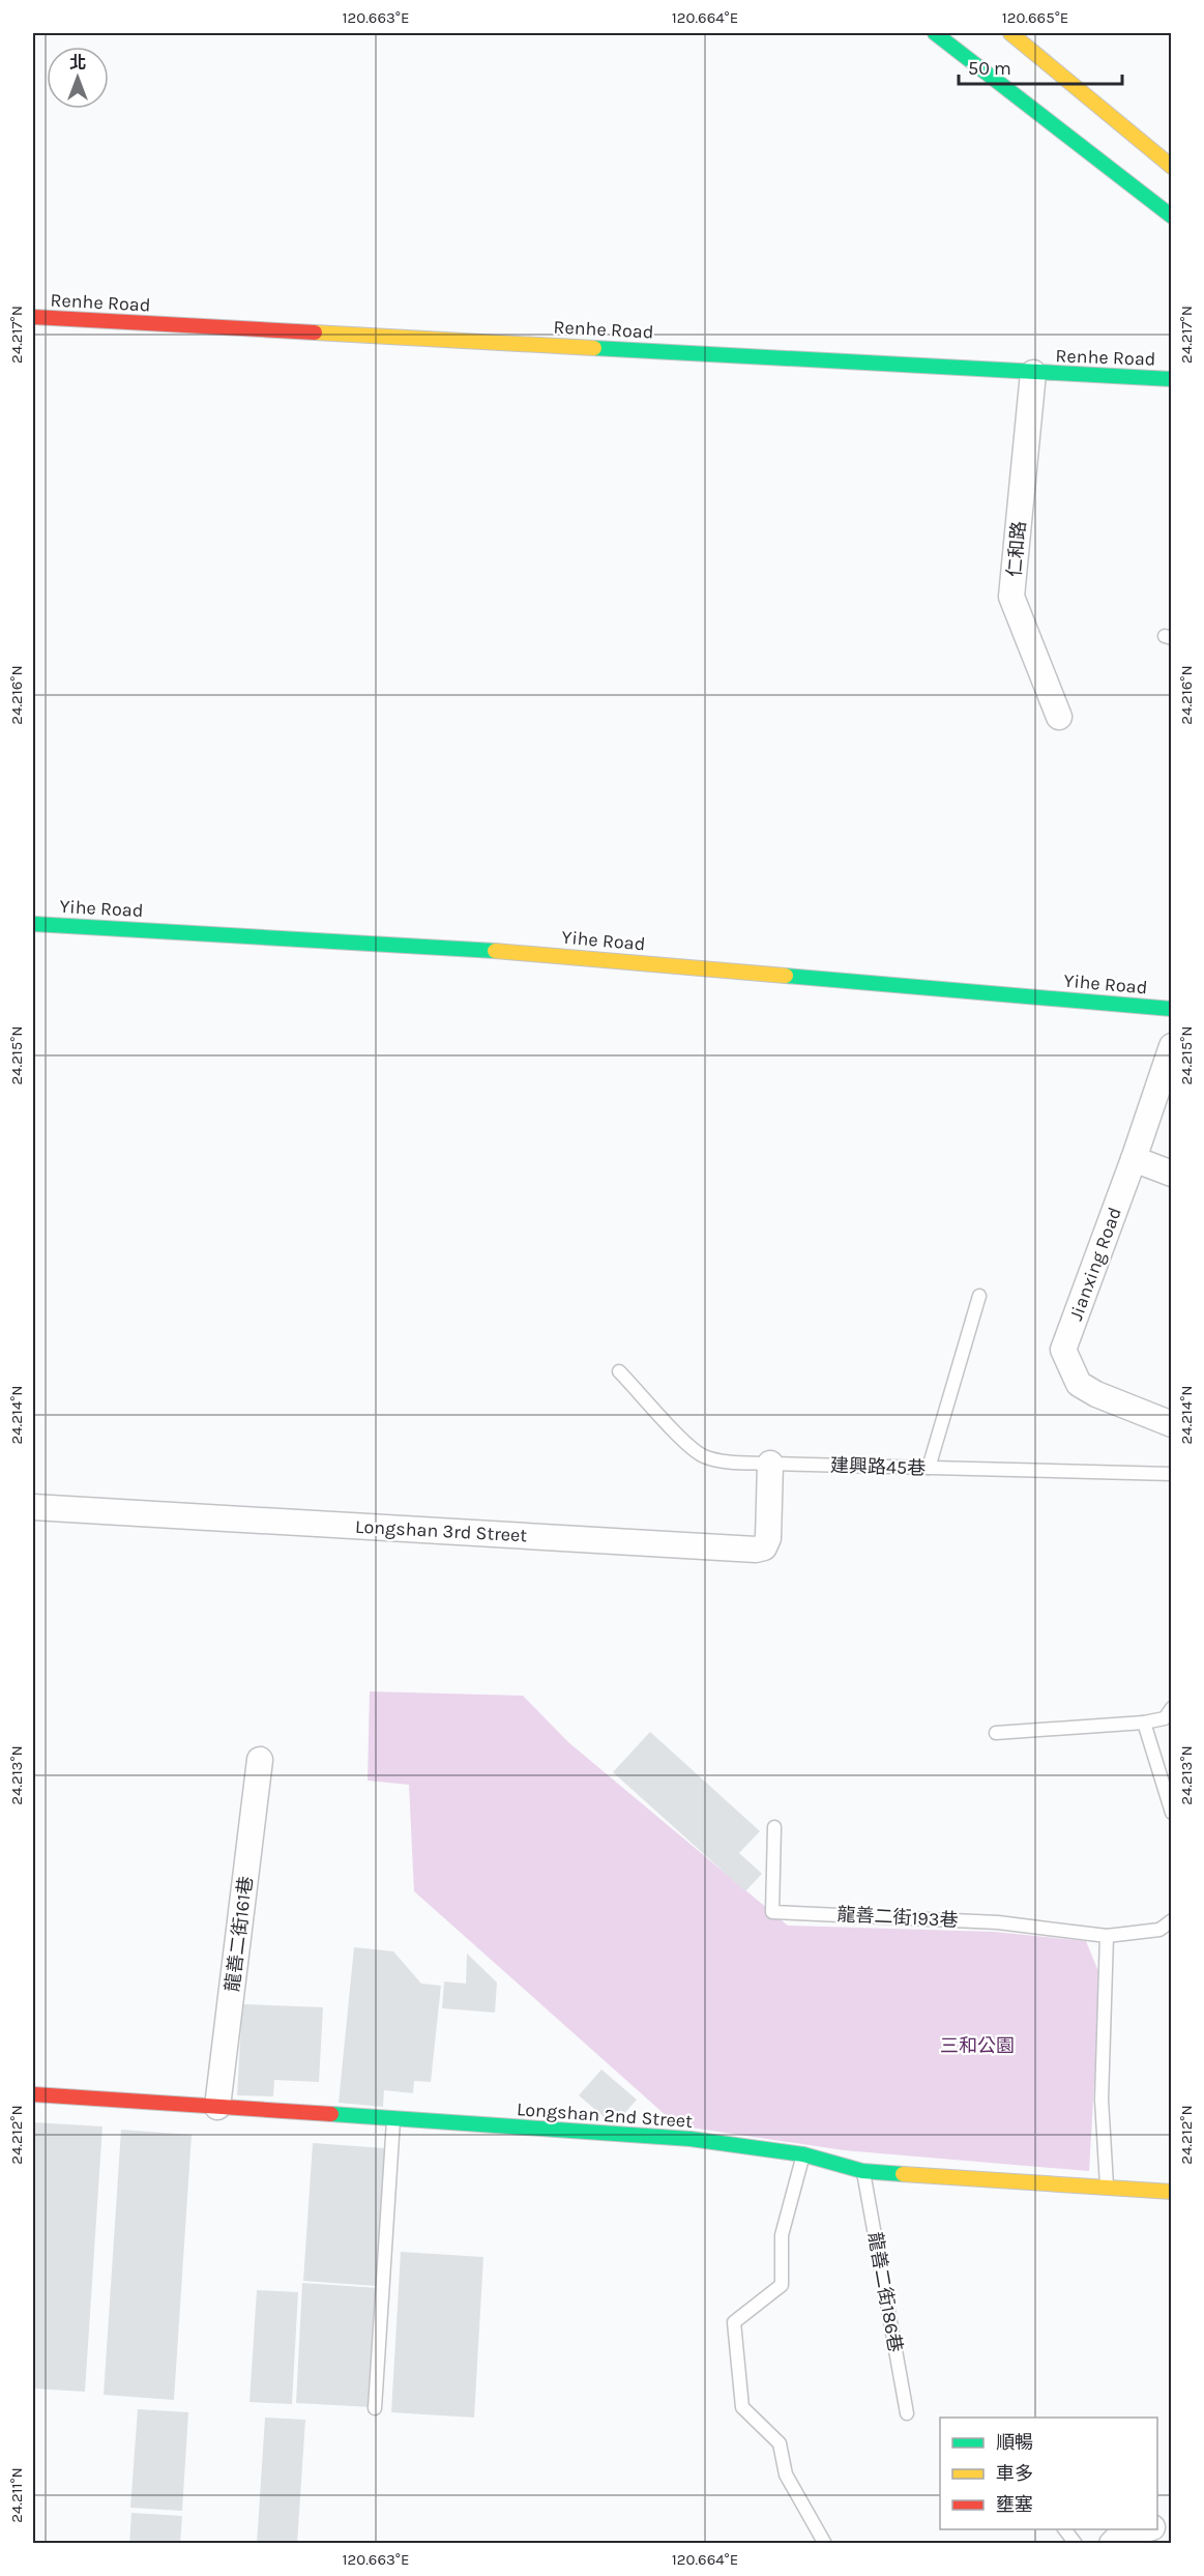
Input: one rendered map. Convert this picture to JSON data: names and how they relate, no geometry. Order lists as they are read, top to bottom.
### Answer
{
  "streets": {
    "street": [
      "Renhe Road",
      "仁和路",
      "Yihe Road",
      "Jianxing Road",
      "Longshan 3rd Street",
      "龍善二街161巷",
      "Longshan 2nd Street"
    ],
    "lane": ["建興路45巷", "龍善二街193巷", "龍善二街186巷"]
  },
  "crossings": [
    ["Renhe Road", "仁和路"],
    ["建興路45巷", "Longshan 3rd Street"],
    ["龍善二街161巷", "Longshan 2nd Street"],
    ["Longshan 2nd Street", "龍善二街186巷"]
  ],
  "parks": ["三和公園"],
  "legend": ["順暢", "車多", "壅塞"],
  "scale_bar": "50 m",
  "north": "top",
  "coordinates": [
    "120.663°E",
    "120.664°E",
    "120.665°E",
    "24.217°N",
    "24.216°N",
    "24.215°N",
    "24.214°N",
    "24.213°N",
    "24.212°N",
    "24.211°N"
  ]
}
